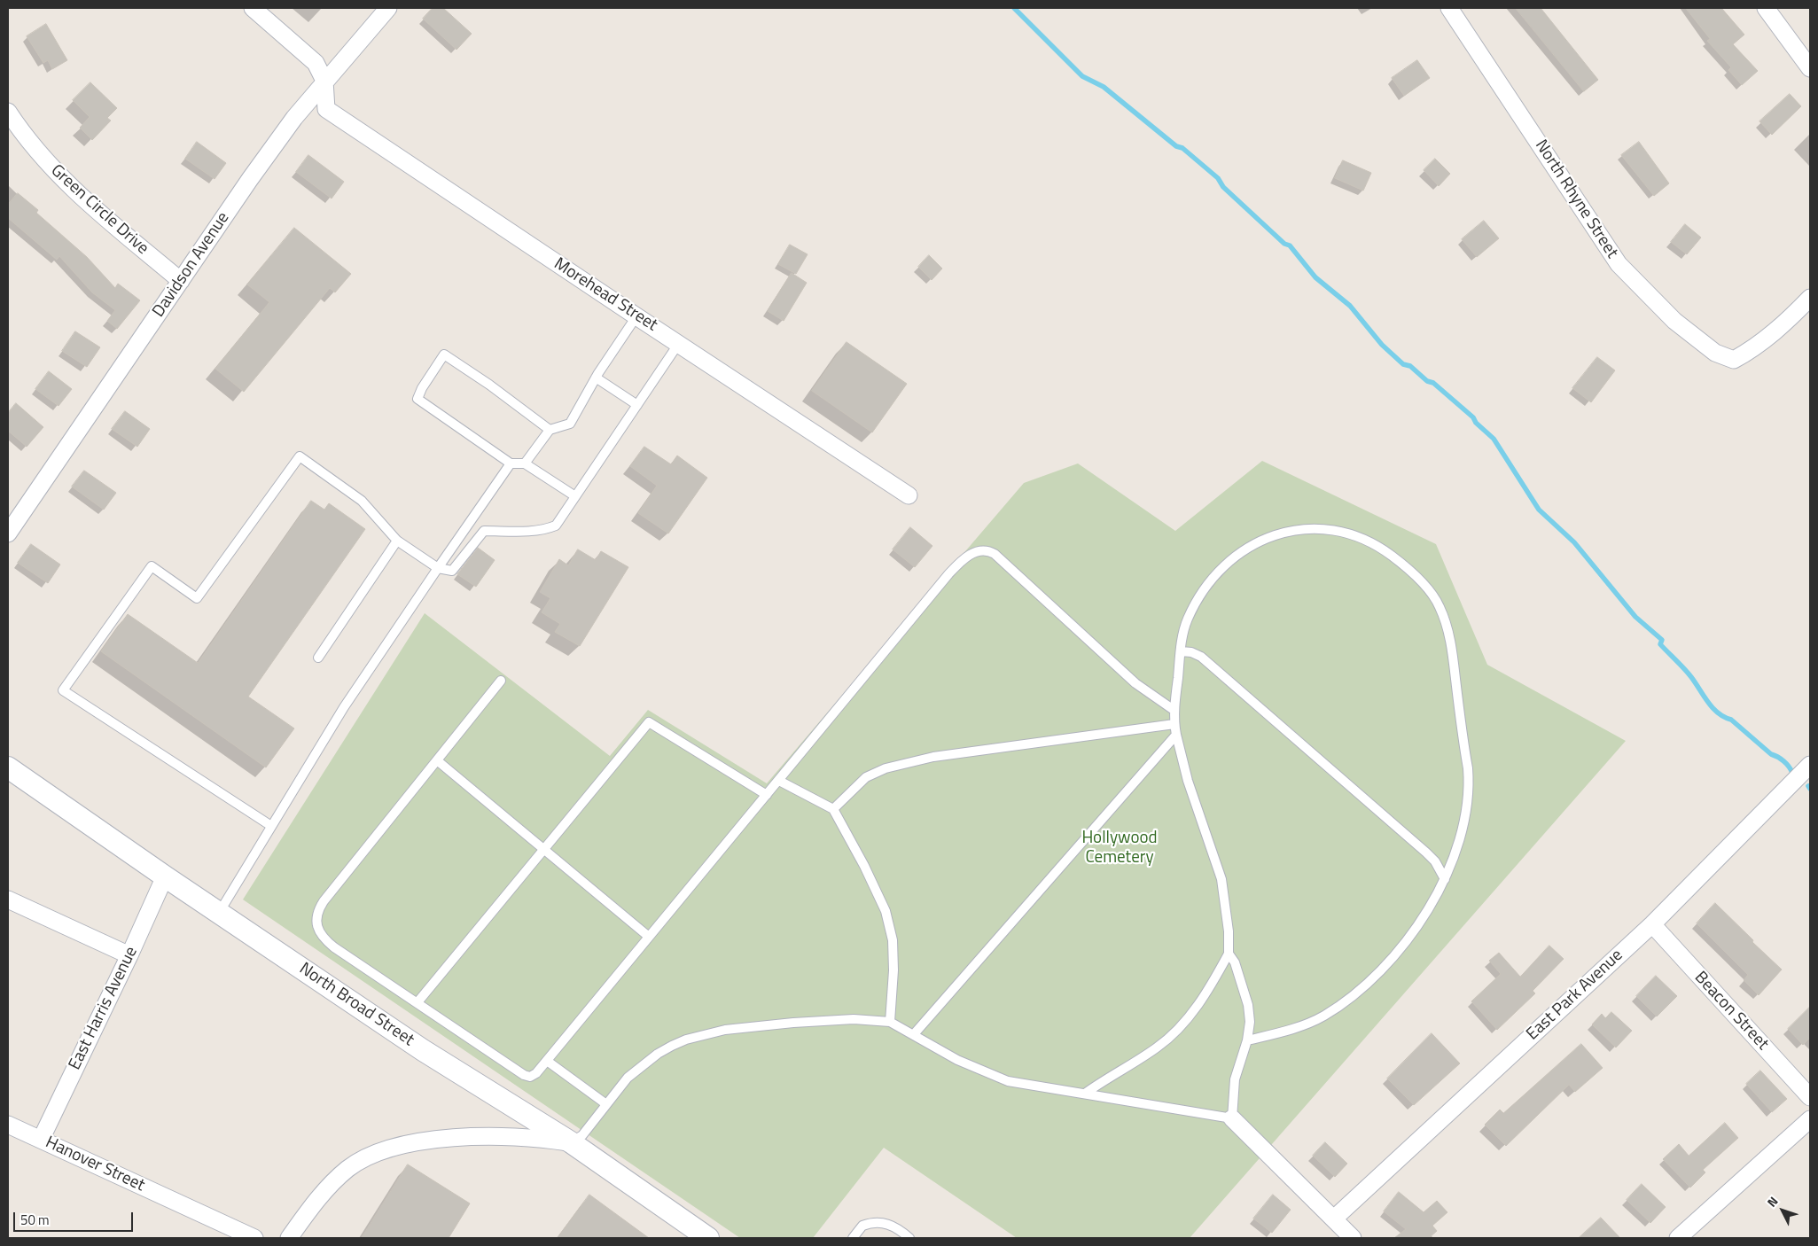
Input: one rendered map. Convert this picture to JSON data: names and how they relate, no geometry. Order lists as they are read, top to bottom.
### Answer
{
  "streets": {
    "street": [
      "North Rhyne Street",
      "Green Circle Drive",
      "Davidson Avenue",
      "Morehead Street",
      "East Park Avenue",
      "North Broad Street",
      "East Harris Avenue",
      "Beacon Street",
      "Hanover Street"
    ]
  },
  "crossings": [
    ["Green Circle Drive", "Davidson Avenue"],
    ["Davidson Avenue", "Morehead Street"],
    ["East Park Avenue", "Beacon Street"],
    ["North Broad Street", "East Harris Avenue"],
    ["East Harris Avenue", "Hanover Street"]
  ],
  "parks": ["Hollywood Cemetery"],
  "scale_bar": "50 m",
  "north": "top left"
}
